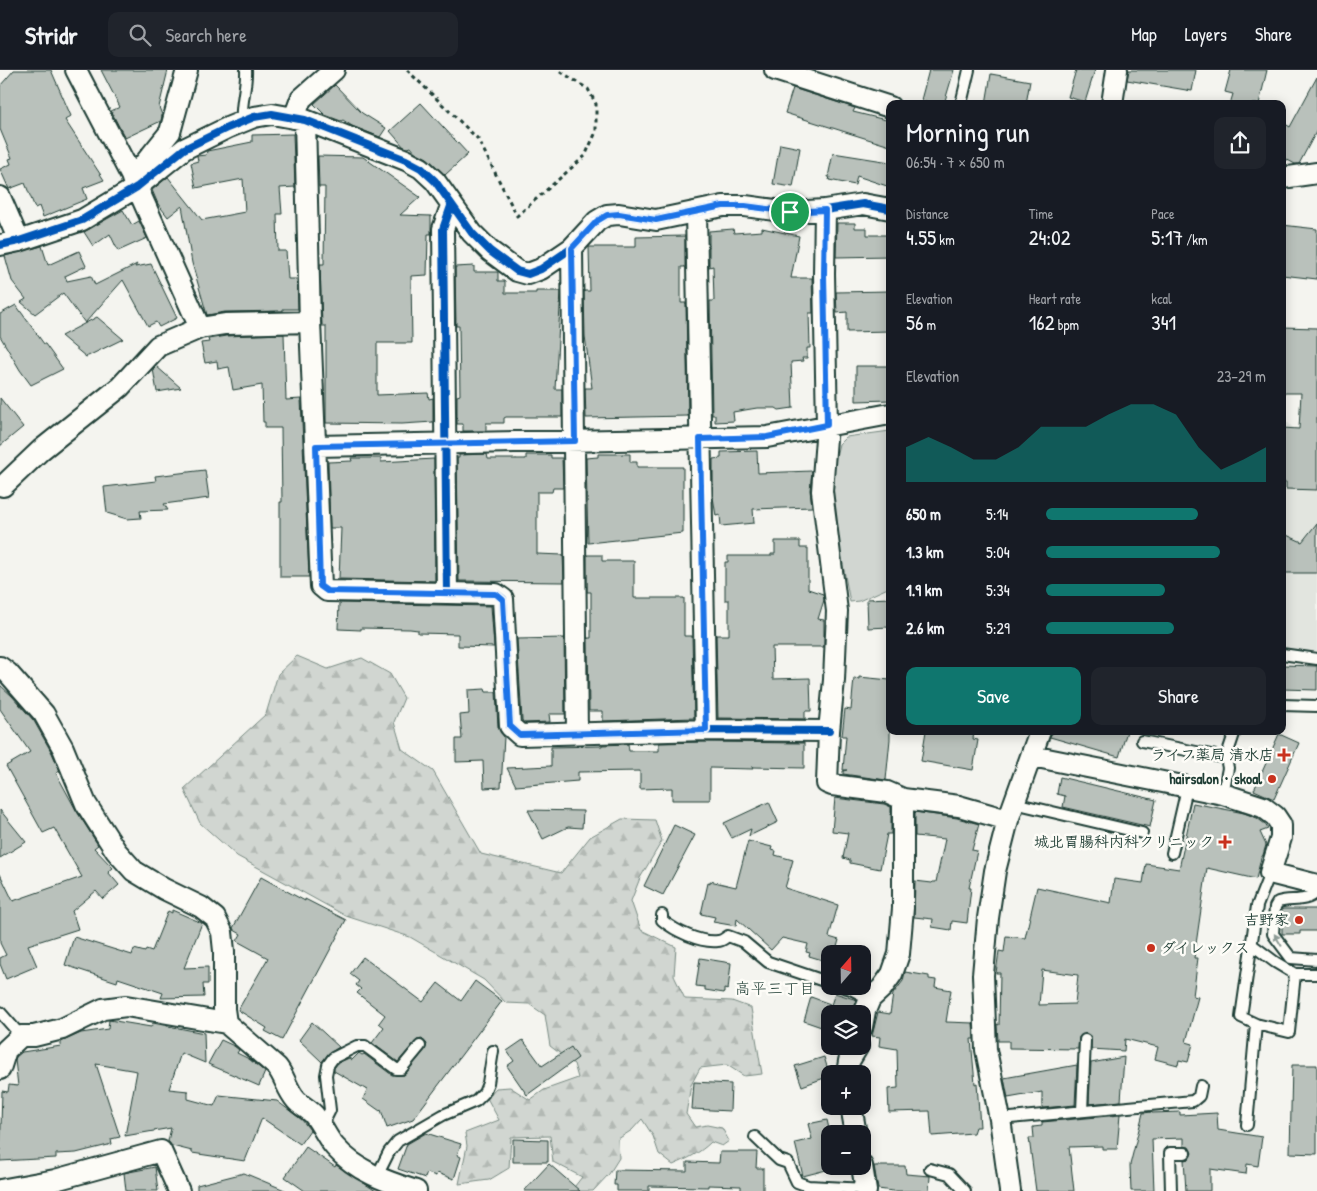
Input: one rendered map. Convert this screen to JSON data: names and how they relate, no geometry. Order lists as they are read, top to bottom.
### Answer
{
  "districts": ["高平三丁目"],
  "places": {
    "health": ["ライフ薬局 清水店", "城北胃腸科内科クリニック"],
    "other": ["hairsalon・skoal", "吉野家", "ダイレックス"]
  },
  "north": "top",
  "page": {
    "header": "Stridr",
    "search": "Search here",
    "nav": ["Map", "Layers", "Share"],
    "heading": ["Morning run", "06:54 · 7 × 650 m"],
    "stats": [
      ["Distance", "4.55 km"],
      ["Time", "24:02"],
      ["Pace", "5:17 /km"],
      ["Elevation", "56 m"],
      ["Heart rate", "162 bpm"],
      ["kcal", "341"]
    ],
    "chart": ["Elevation", "23–29 m"],
    "list": [
      {
        "name": "650 m",
        "note": "5:14"
      },
      {
        "name": "1.3 km",
        "note": "5:04"
      },
      {
        "name": "1.9 km",
        "note": "5:34"
      },
      {
        "name": "2.6 km",
        "note": "5:29"
      }
    ],
    "buttons": ["Save", "Share"],
    "map_buttons": ["+", "−"]
  }
}
